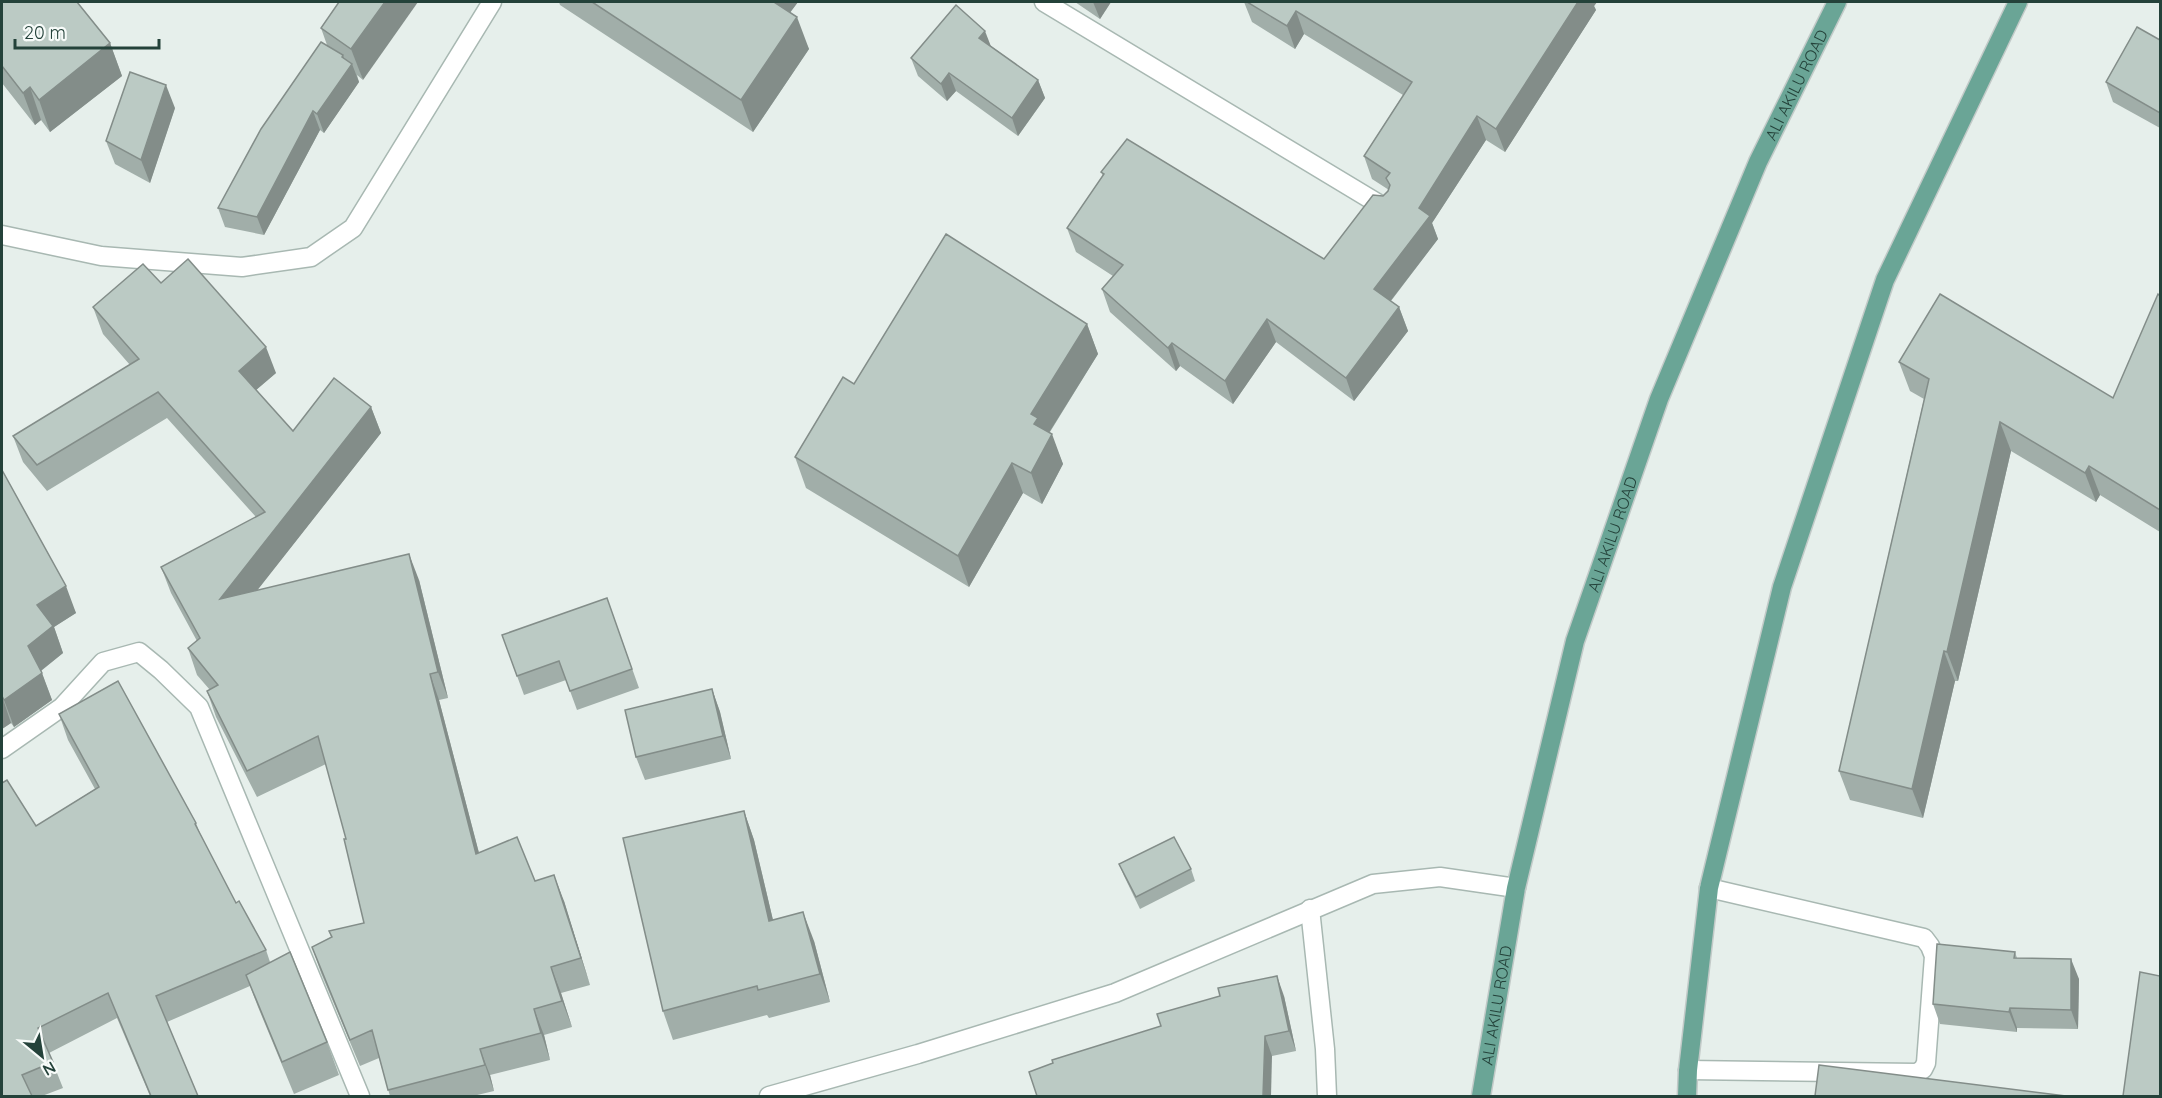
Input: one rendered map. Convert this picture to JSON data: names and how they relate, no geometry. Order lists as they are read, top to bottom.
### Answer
{
  "streets": {
    "main road": ["ALI AKILU ROAD"]
  },
  "scale_bar": "20 m",
  "north": "bottom right"
}
